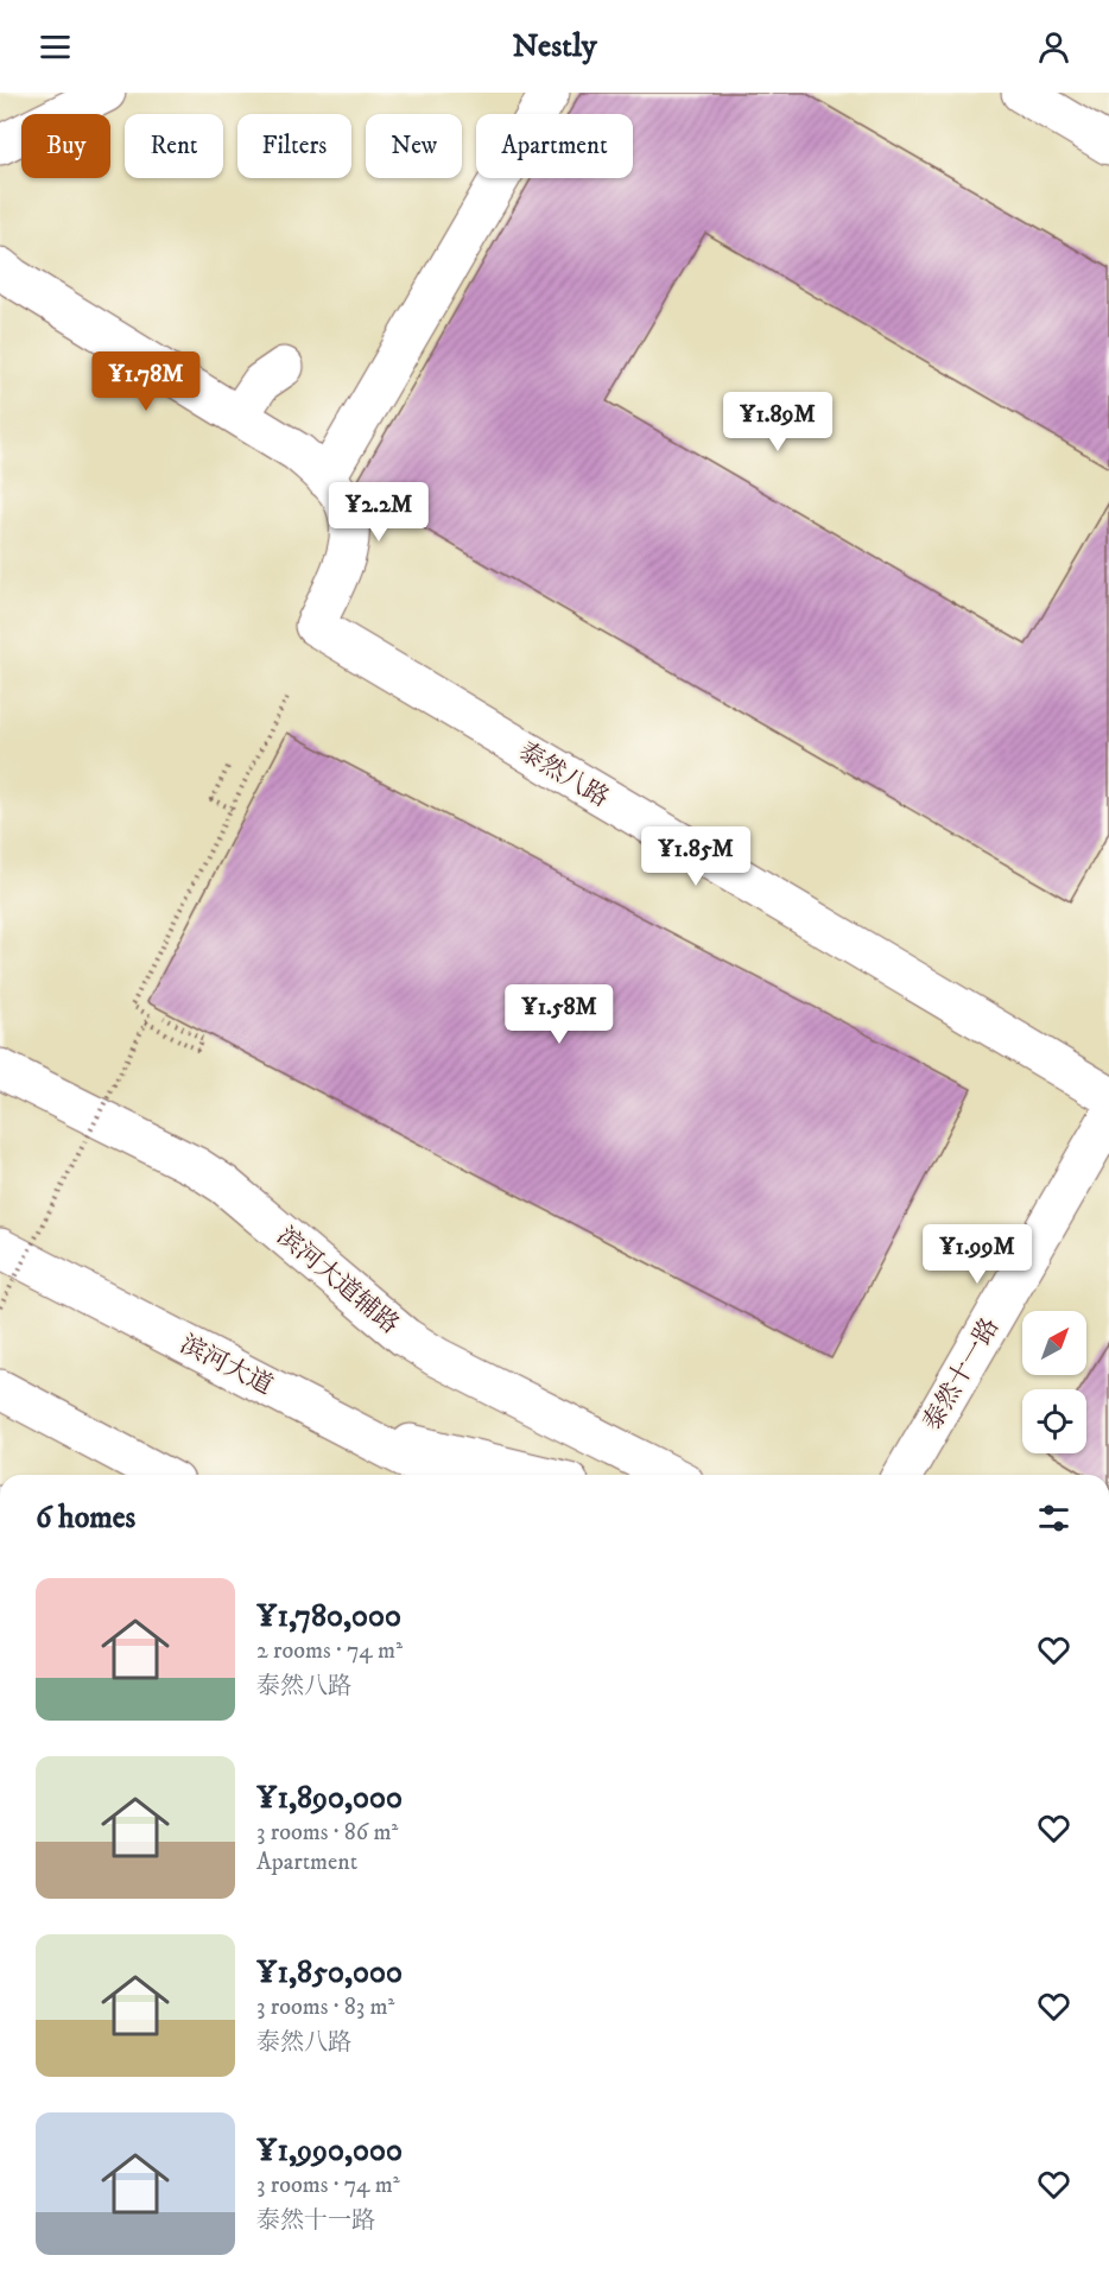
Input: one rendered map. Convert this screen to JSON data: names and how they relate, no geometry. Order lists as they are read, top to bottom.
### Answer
{
  "streets": {
    "main road": [
      "泰然八路",
      "滨河大道辅路",
      "滨河大道",
      "泰然十一路"
    ]
  },
  "north": "top right",
  "page": {
    "header": "Nestly",
    "chip": [
      "Buy",
      "Rent",
      "Filters",
      "New",
      "Apartment"
    ],
    "price": [
      "¥1.78M",
      "¥1.89M",
      "¥2.2M",
      "¥1.85M",
      "¥1.58M",
      "¥1.99M"
    ],
    "heading": "6 homes",
    "list": [
      {
        "name": "¥1,780,000",
        "note": "2 rooms · 74 m² · 泰然八路"
      },
      {
        "name": "¥1,890,000",
        "note": "3 rooms · 86 m² · Apartment"
      },
      {
        "name": "¥1,850,000",
        "note": "3 rooms · 83 m² · 泰然八路"
      },
      {
        "name": "¥1,990,000",
        "note": "3 rooms · 74 m² · 泰然十一路"
      }
    ]
  }
}
